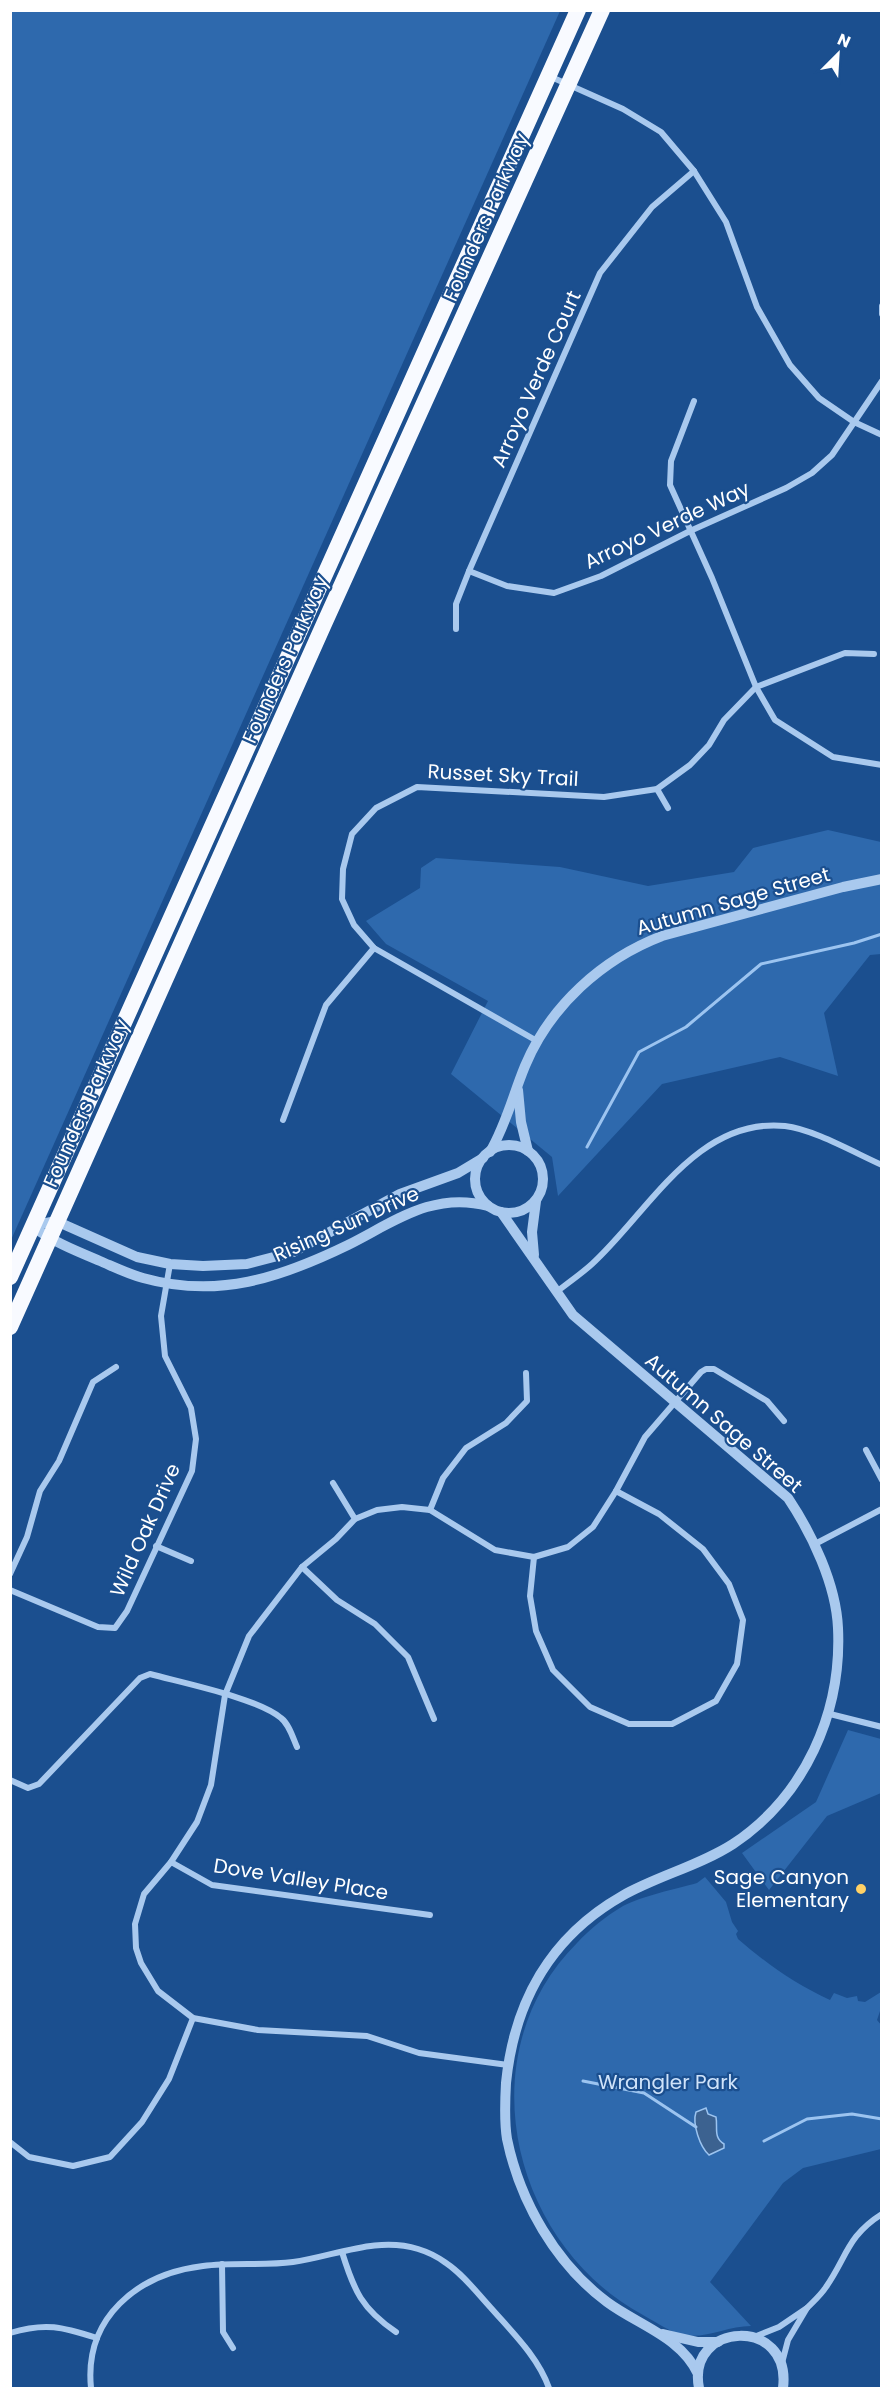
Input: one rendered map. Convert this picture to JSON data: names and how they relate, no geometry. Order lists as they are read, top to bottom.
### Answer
{
  "streets": {
    "highway": ["Founders Parkway"],
    "street": [
      "Arroyo Verde Court",
      "Arroyo Verde Way",
      "Russet Sky Trail",
      "Autumn Sage Street",
      "Rising Sun Drive",
      "Wild Oak Drive",
      "Dove Valley Place"
    ]
  },
  "crossings": [
    ["Founders Parkway", "Rising Sun Drive"],
    ["Arroyo Verde Court", "Arroyo Verde Way"],
    ["Russet Sky Trail", "Autumn Sage Street"],
    ["Autumn Sage Street", "Rising Sun Drive"],
    ["Rising Sun Drive", "Wild Oak Drive"]
  ],
  "parks": ["Wrangler Park"],
  "places": ["Sage Canyon Elementary"],
  "north": "top right"
}
